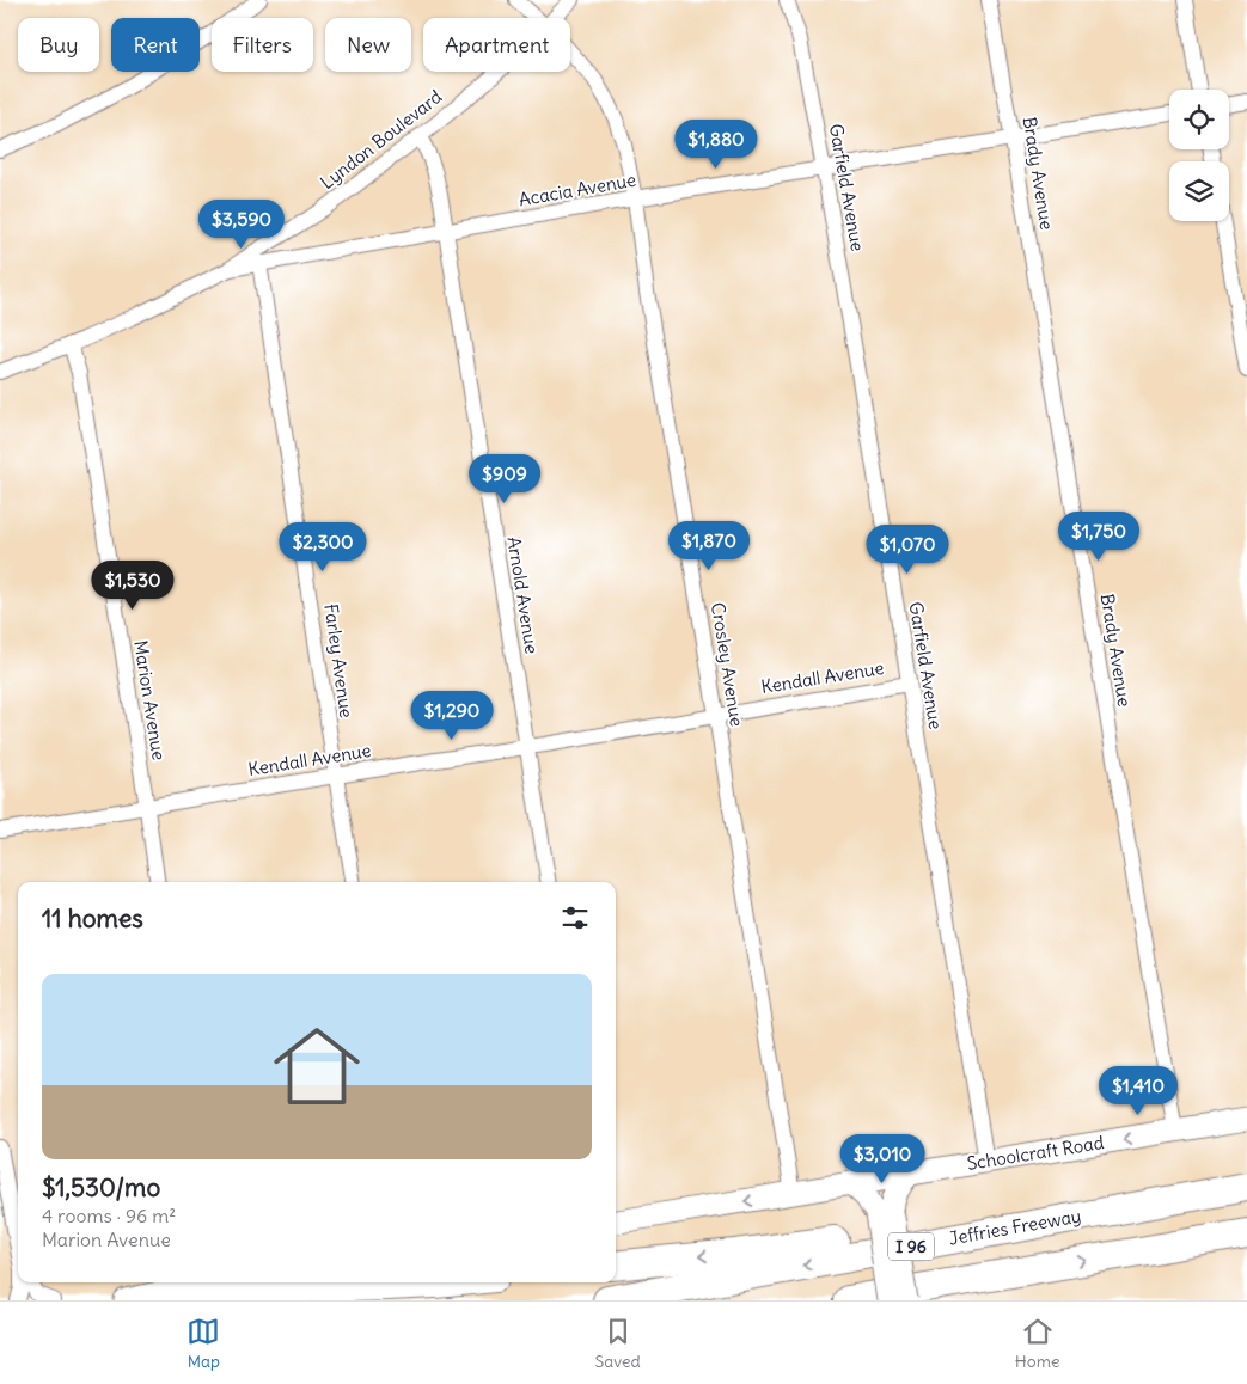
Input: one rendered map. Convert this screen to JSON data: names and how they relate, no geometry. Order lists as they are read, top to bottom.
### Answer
{
  "streets": {
    "highway": ["Jeffries Freeway", "I 96"],
    "main road": ["Schoolcraft Road"],
    "street": [
      "Lyndon Boulevard",
      "Brady Avenue",
      "Garfield Avenue",
      "Acacia Avenue",
      "Arnold Avenue",
      "Farley Avenue",
      "Crosley Avenue",
      "Kendall Avenue",
      "Marion Avenue"
    ]
  },
  "crossings": [
    ["Lyndon Boulevard", "Acacia Avenue"],
    ["Lyndon Boulevard", "Arnold Avenue"],
    ["Lyndon Boulevard", "Marion Avenue"],
    ["Brady Avenue", "Acacia Avenue"],
    ["Brady Avenue", "Schoolcraft Road"],
    ["Garfield Avenue", "Acacia Avenue"],
    ["Garfield Avenue", "Kendall Avenue"],
    ["Garfield Avenue", "Schoolcraft Road"],
    ["Acacia Avenue", "Arnold Avenue"],
    ["Acacia Avenue", "Farley Avenue"],
    ["Acacia Avenue", "Crosley Avenue"],
    ["Arnold Avenue", "Kendall Avenue"],
    ["Farley Avenue", "Kendall Avenue"],
    ["Crosley Avenue", "Kendall Avenue"],
    ["Crosley Avenue", "Schoolcraft Road"],
    ["Kendall Avenue", "Marion Avenue"]
  ],
  "one_way": ["Schoolcraft Road"],
  "page": {
    "chip": [
      "Buy",
      "Rent",
      "Filters",
      "New",
      "Apartment"
    ],
    "price": [
      "$1,880",
      "$3,590",
      "$909",
      "$1,750",
      "$1,870",
      "$2,300",
      "$1,070",
      "$1,530",
      "$1,290",
      "$1,410",
      "$3,010"
    ],
    "heading": "11 homes",
    "list": [
      {
        "name": "$1,530/mo",
        "note": "4 rooms · 96 m² · Marion Avenue"
      }
    ],
    "tabs": ["Map", "Saved", "Home"]
  }
}
